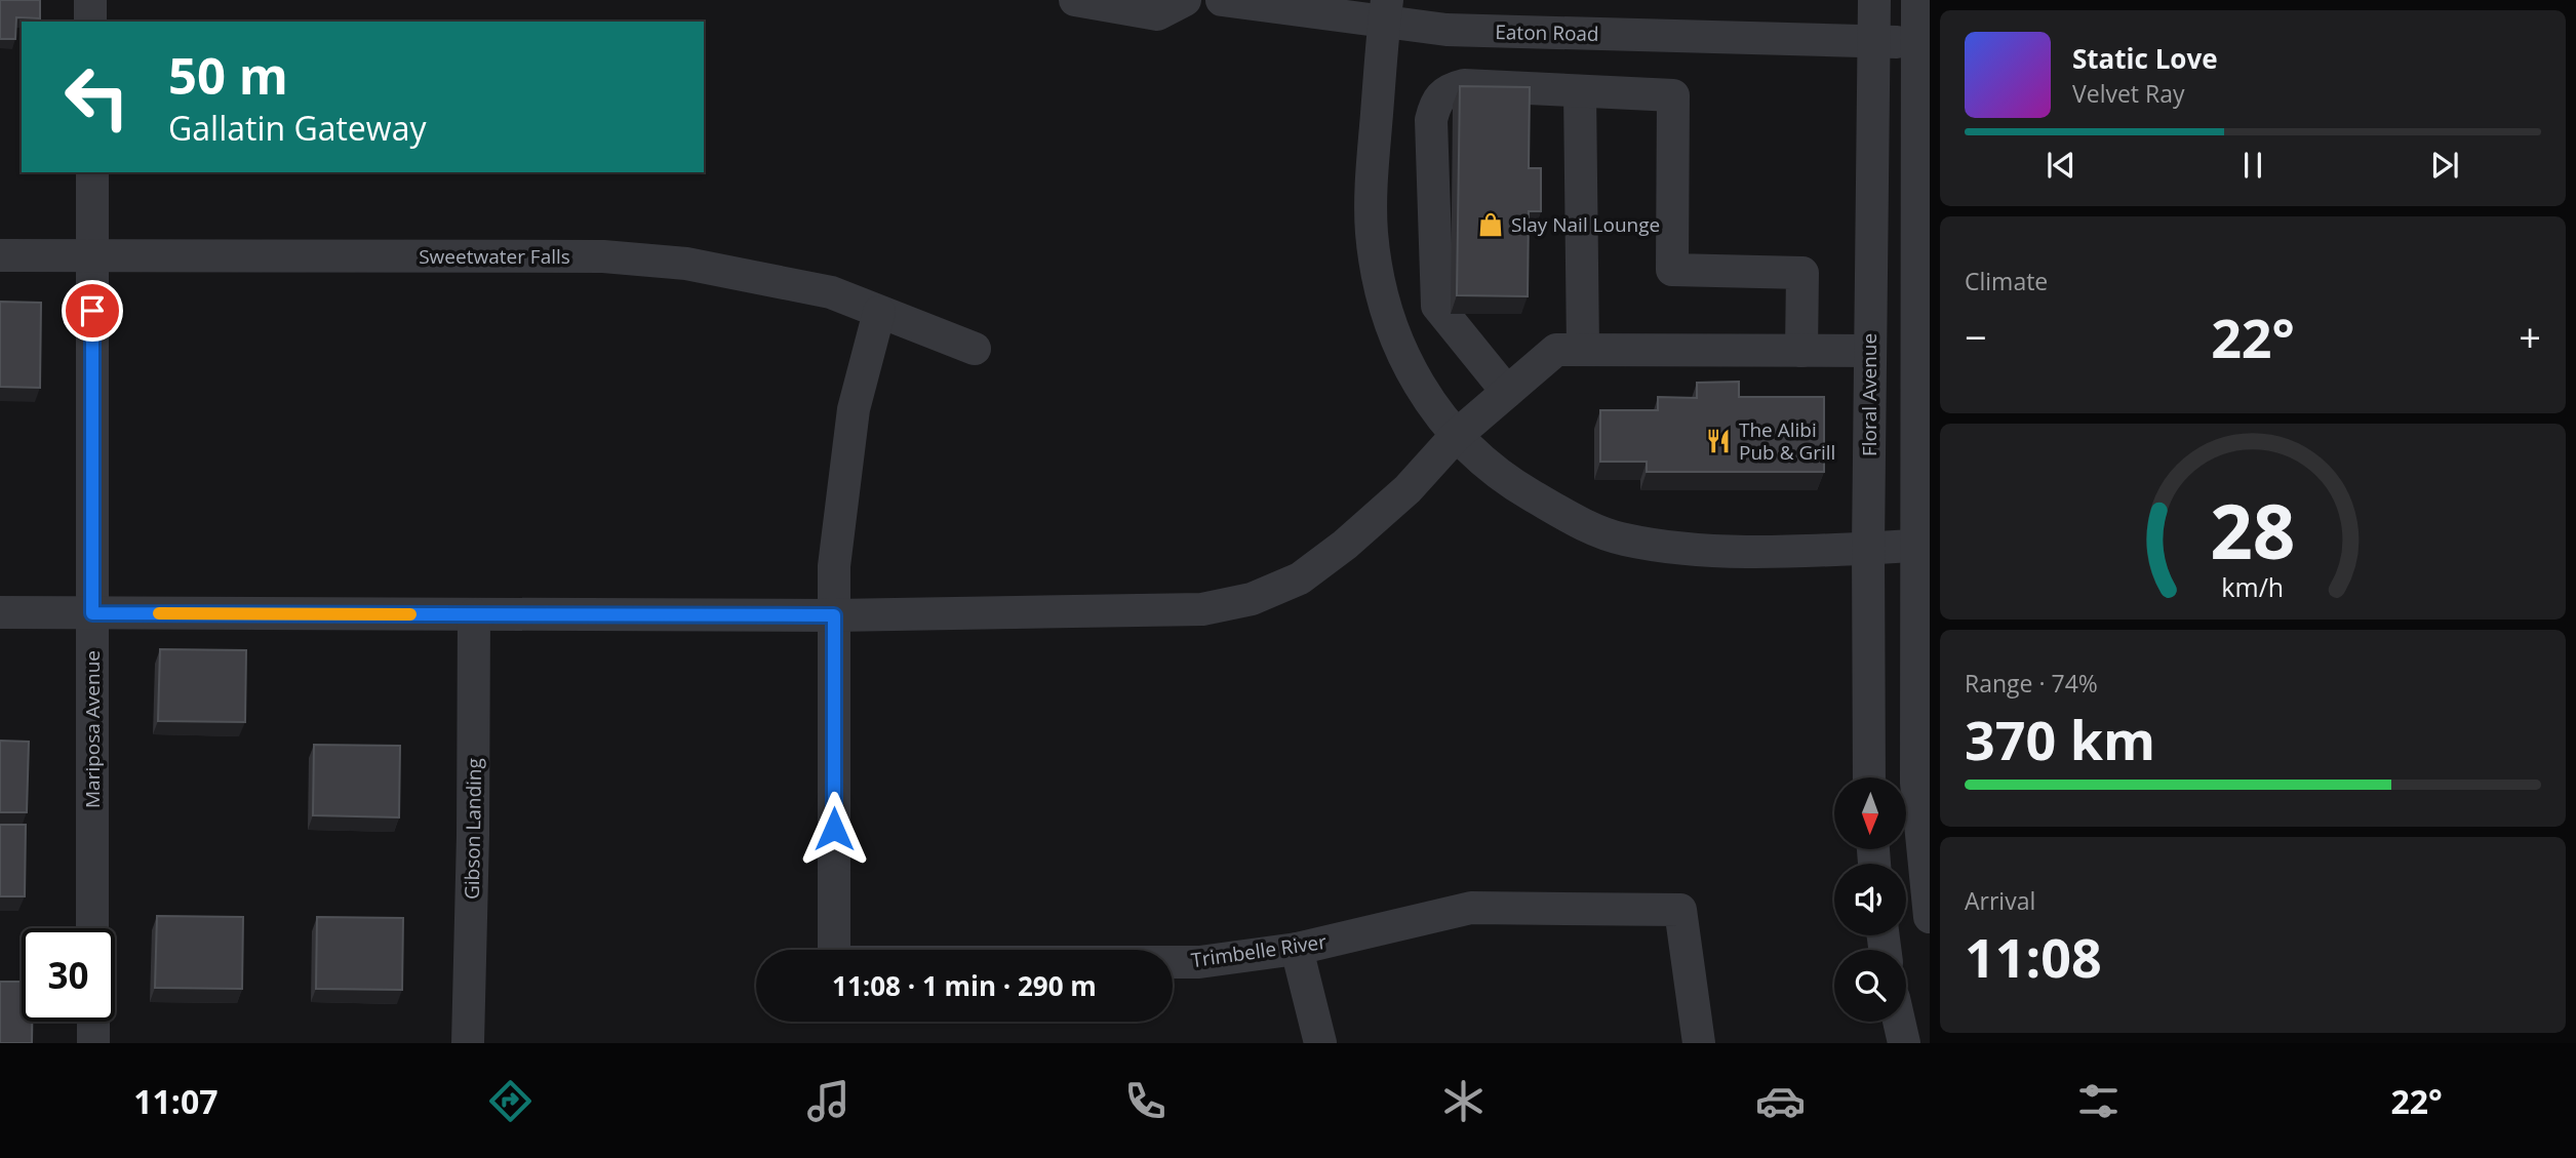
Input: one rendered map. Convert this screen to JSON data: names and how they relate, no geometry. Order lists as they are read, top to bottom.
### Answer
{
  "streets": {
    "street": [
      "Eaton Road",
      "Sweetwater Falls",
      "Floral Avenue",
      "Mariposa Avenue",
      "Gibson Landing",
      "Trimbelle River"
    ]
  },
  "crossings": [
    ["Eaton Road", "Floral Avenue"],
    ["Sweetwater Falls", "Mariposa Avenue"]
  ],
  "places": {
    "shop": ["Slay Nail Lounge"],
    "restaurant": ["The Alibi Pub & Grill"]
  },
  "north": "bottom",
  "page": {
    "turn": ["50 m", "Gallatin Gateway"],
    "song": ["Static Love", "Velvet Ray"],
    "tile": [
      "Climate",
      ["Range · 74%", "370 km"],
      ["Arrival", "11:08"]
    ],
    "heat": ["−", "22°", "+"],
    "limit": "30",
    "trip": "11:08 · 1 min · 290 m",
    "tabs": ["11:07", "22°"],
    "gauge": ["28", "km/h"]
  }
}
